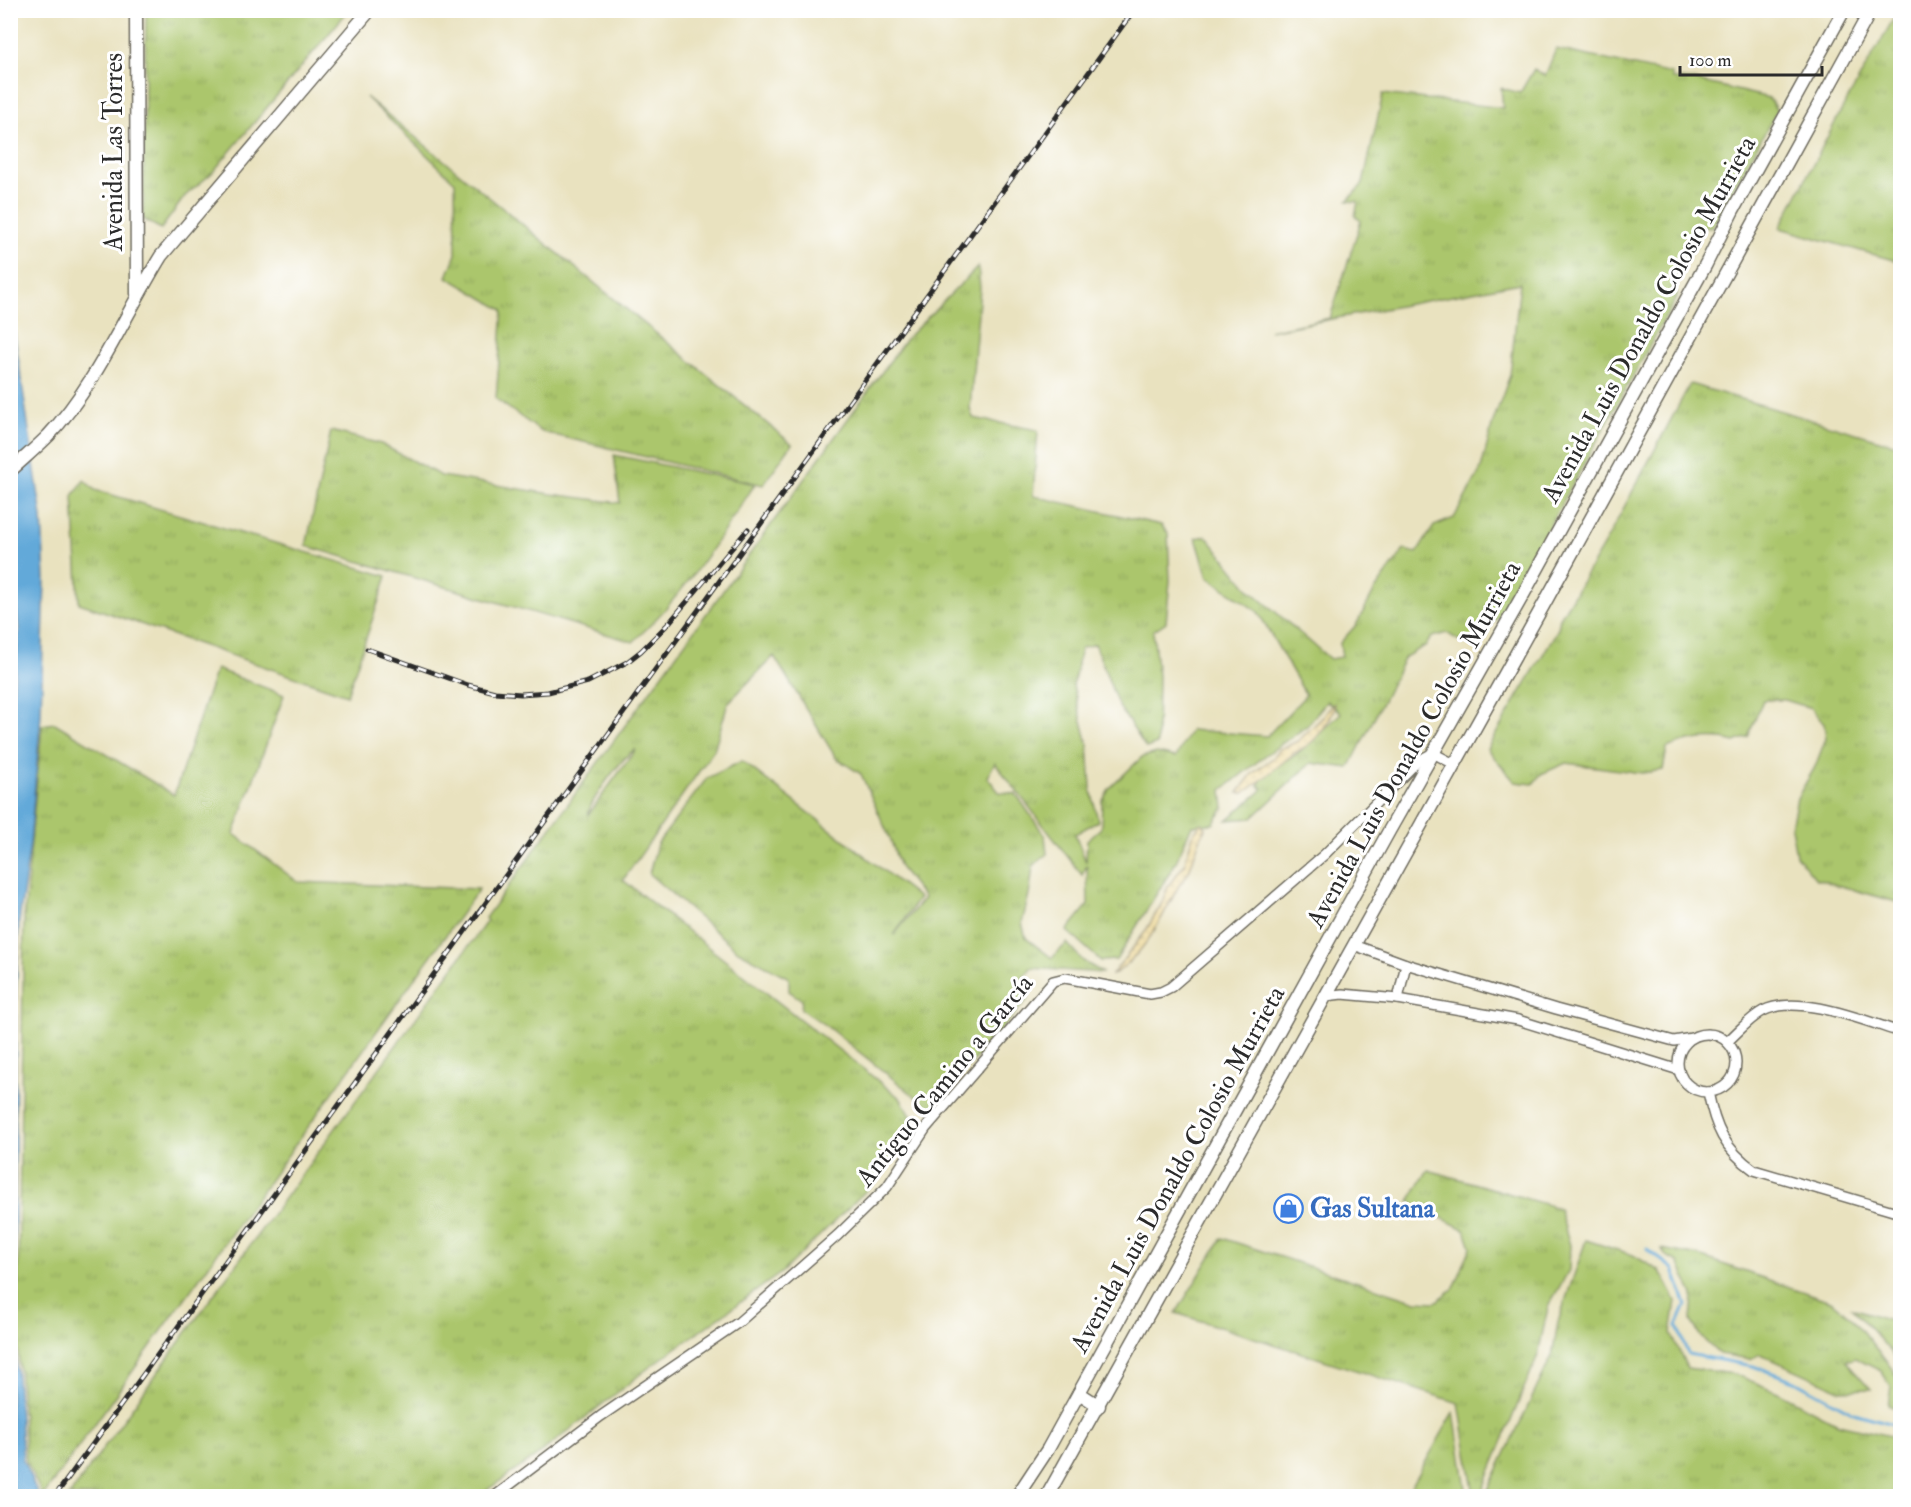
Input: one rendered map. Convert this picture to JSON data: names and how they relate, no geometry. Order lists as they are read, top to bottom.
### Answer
{
  "streets": {
    "main road": ["Avenida Las Torres", "Avenida Luis Donaldo Colosio Murrieta"],
    "street": ["Antiguo Camino a García"]
  },
  "crossings": [
    ["Avenida Luis Donaldo Colosio Murrieta", "Antiguo Camino a García"]
  ],
  "places": {
    "shop": ["Gas Sultana"]
  },
  "scale_bar": "100 m"
}
